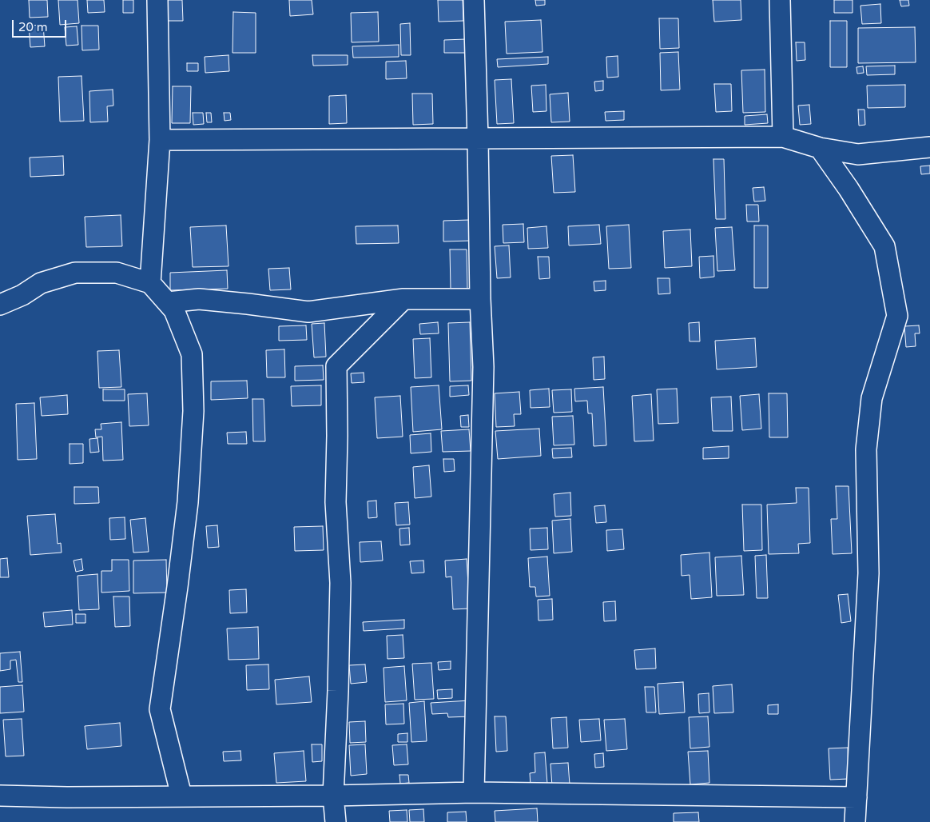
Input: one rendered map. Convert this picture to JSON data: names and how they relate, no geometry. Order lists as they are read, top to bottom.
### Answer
{
  "scale_bar": "20 m"
}
